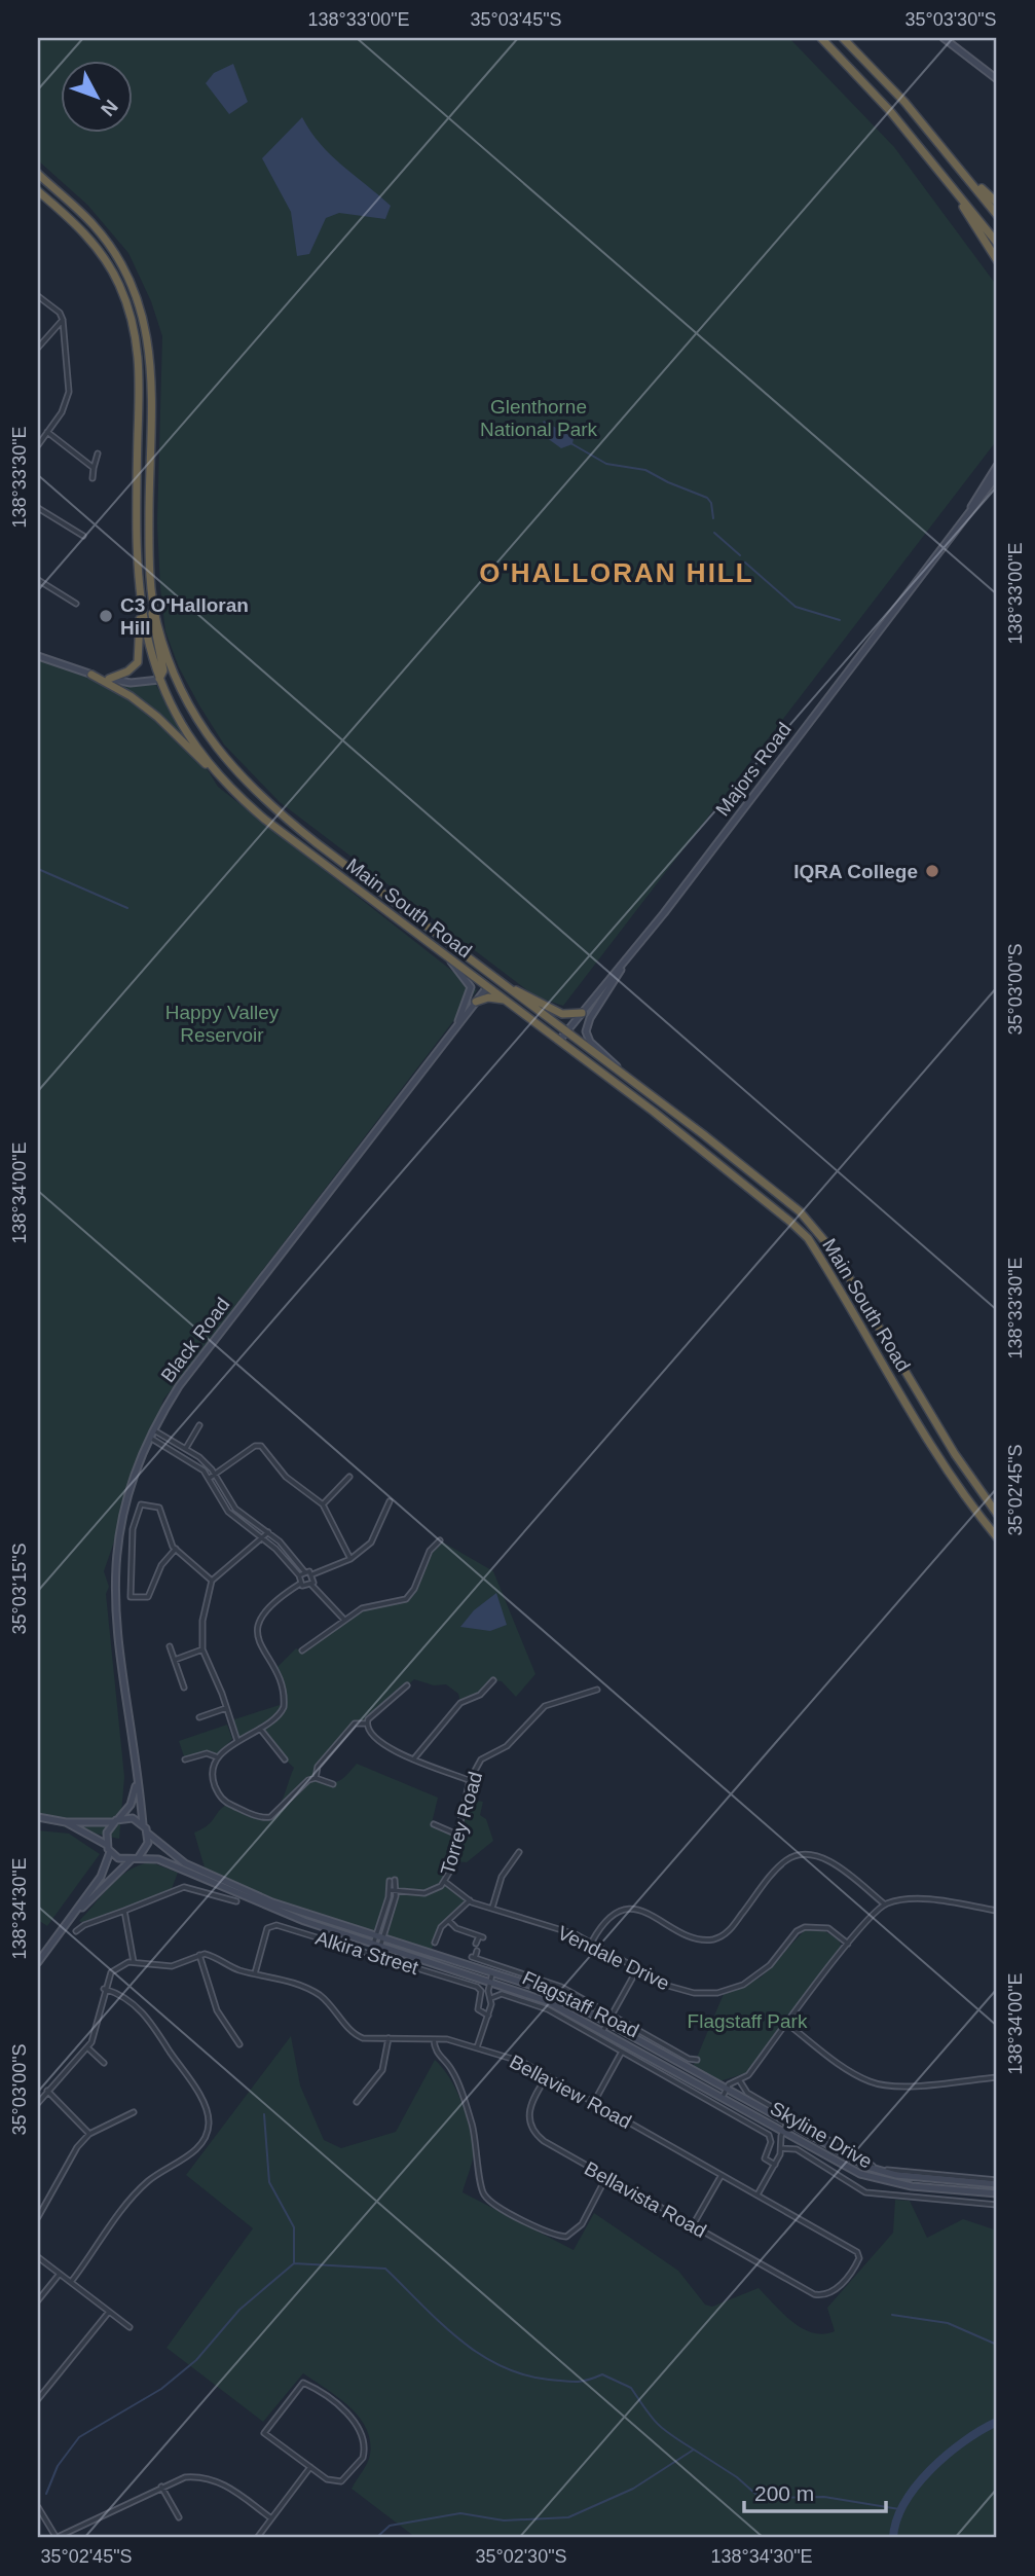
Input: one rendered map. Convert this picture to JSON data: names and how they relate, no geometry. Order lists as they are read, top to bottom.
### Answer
{
  "streets": {
    "highway": ["Main South Road"],
    "main road": ["Majors Road", "Black Road", "Flagstaff Road"],
    "street": [
      "Torrey Road",
      "Alkira Street",
      "Vendale Drive",
      "Bellaview Road",
      "Skyline Drive",
      "Bellavista Road"
    ]
  },
  "crossings": [
    ["Majors Road", "Main South Road"],
    ["Main South Road", "Black Road"],
    ["Black Road", "Flagstaff Road"],
    ["Torrey Road", "Vendale Drive"],
    ["Alkira Street", "Bellaview Road"],
    ["Flagstaff Road", "Skyline Drive"],
    ["Bellaview Road", "Bellavista Road"]
  ],
  "districts": ["O'HALLORAN HILL"],
  "parks": ["Glenthorne National Park", "Happy Valley Reservoir", "Flagstaff Park"],
  "places": ["C3 O'Halloran Hill", "IQRA College"],
  "scale_bar": "200 m",
  "north": "bottom right",
  "coordinates": [
    "138°33'00\"E",
    "35°03'45\"S",
    "35°03'30\"S",
    "138°33'30\"E",
    "35°03'00\"S",
    "138°34'00\"E",
    "35°02'45\"S",
    "35°03'15\"S",
    "138°34'30\"E",
    "35°02'30\"S"
  ]
}
